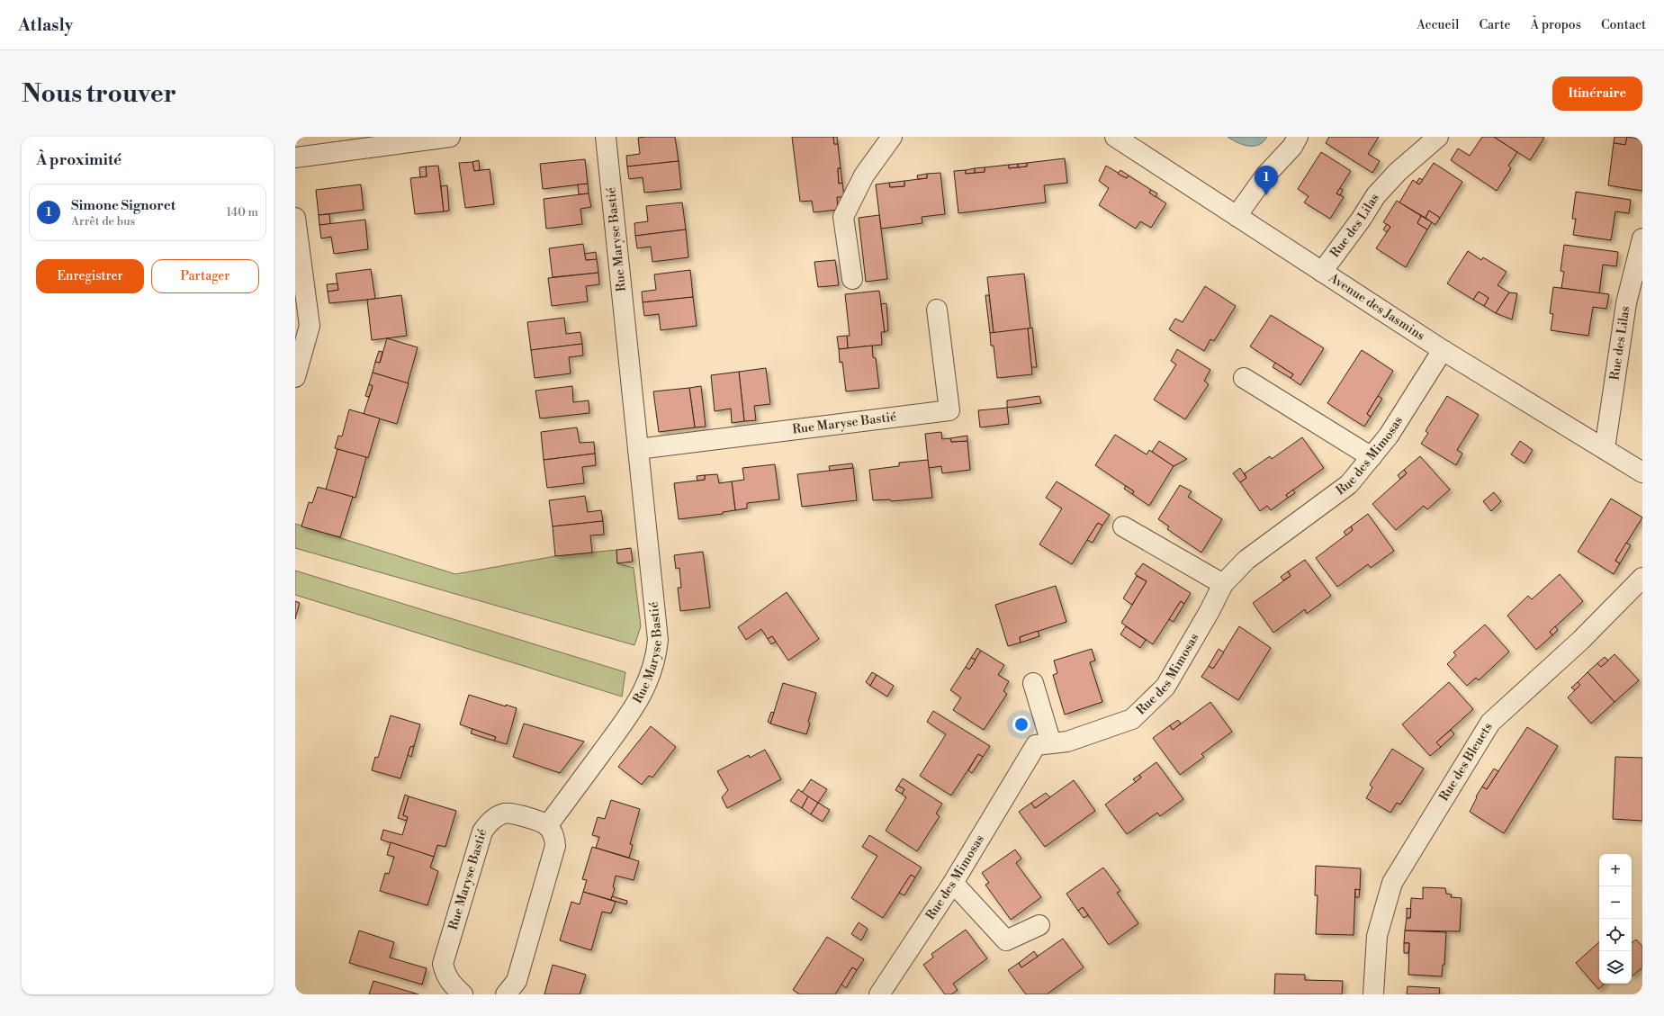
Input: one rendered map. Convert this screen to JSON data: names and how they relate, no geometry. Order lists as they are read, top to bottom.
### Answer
{
  "streets": {
    "street": [
      "Rue des Lilas",
      "Rue Maryse Bastié",
      "Avenue des Jasmins",
      "Rue des Mimosas",
      "Rue des Bleuets"
    ]
  },
  "crossings": [
    ["Rue des Lilas", "Avenue des Jasmins"],
    ["Avenue des Jasmins", "Rue des Mimosas"]
  ],
  "page": {
    "header": "Atlasly",
    "nav": [
      "Accueil",
      "Carte",
      "À propos",
      "Contact"
    ],
    "buttons": [
      "Itinéraire",
      ["Enregistrer", "Partager"]
    ],
    "title": "Nous trouver",
    "heading": "À proximité",
    "pins": "1",
    "list": [
      {
        "mark": "1",
        "name": "Simone Signoret",
        "note": "Arrêt de bus",
        "value": "140 m"
      }
    ],
    "map_buttons": ["+", "−"]
  }
}
